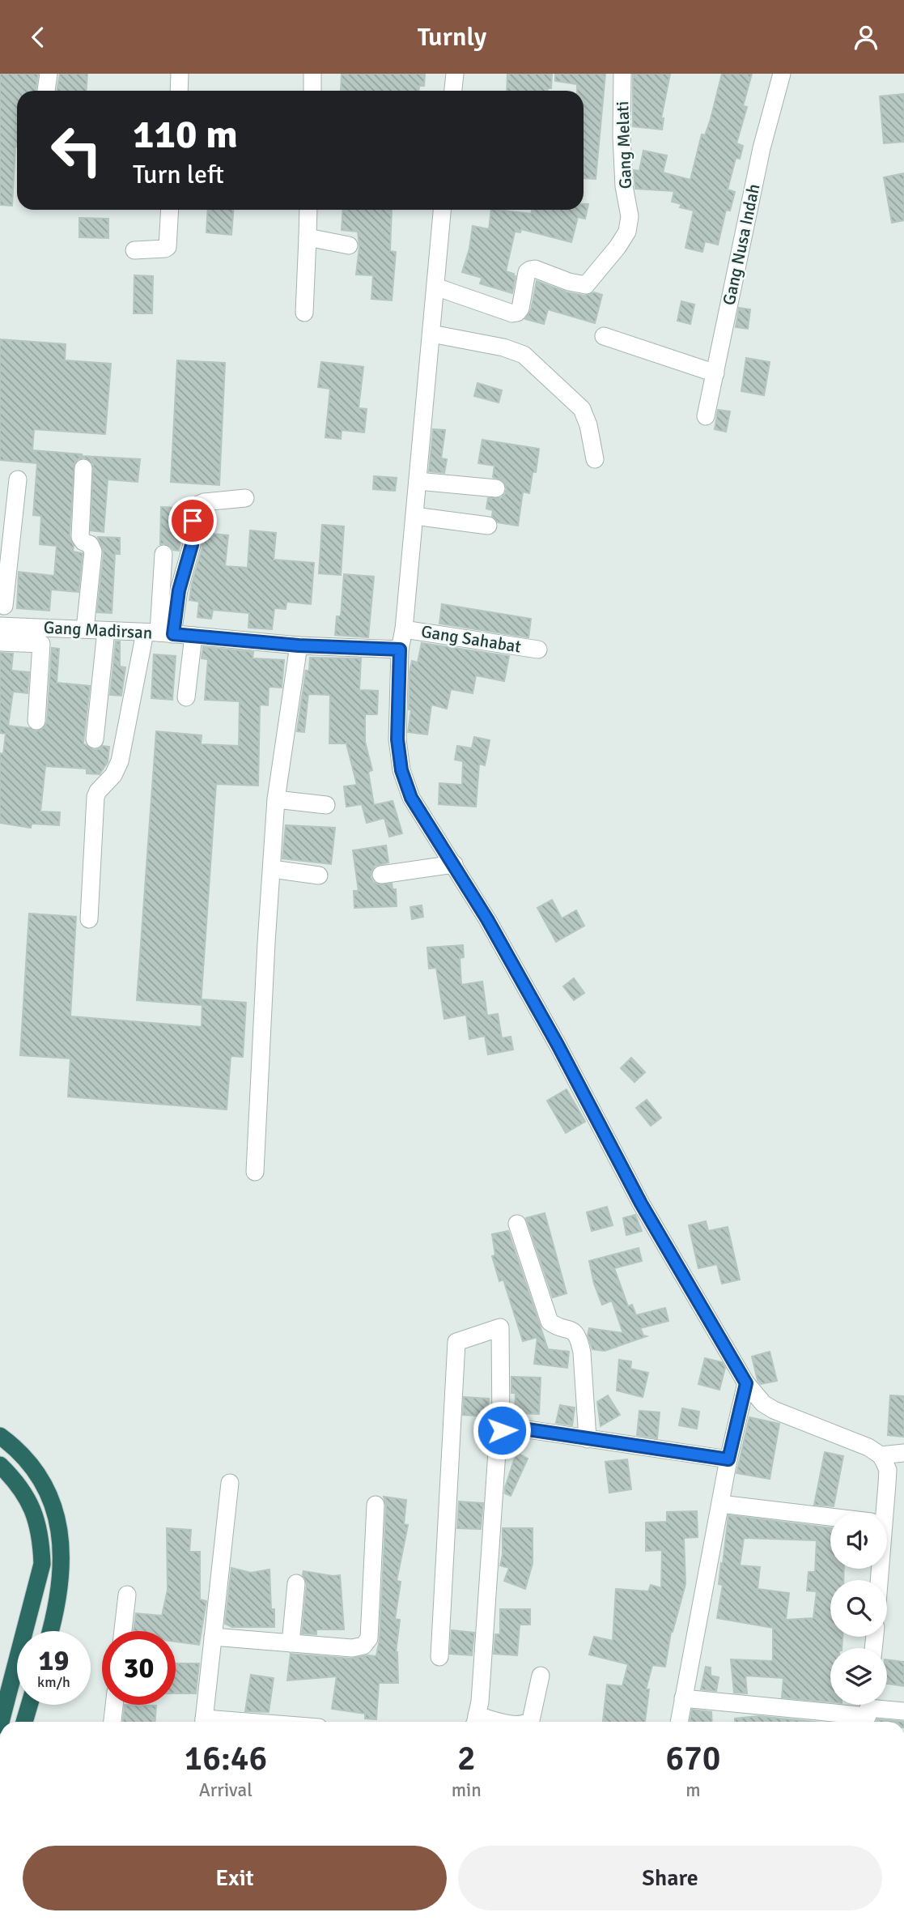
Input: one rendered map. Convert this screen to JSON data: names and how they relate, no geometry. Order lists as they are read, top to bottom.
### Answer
{
  "streets": {
    "street": [
      "Gang Melati",
      "Gang Nusa Indah",
      "Gang Madirsan",
      "Gang Sahabat"
    ]
  },
  "page": {
    "header": "Turnly",
    "turn": ["110 m", "Turn left"],
    "speed": "19 km/h",
    "limit": "30",
    "eta": [
      "16:46",
      "Arrival",
      "2",
      "min",
      "670",
      "m"
    ],
    "buttons": ["Exit", "Share"]
  }
}
